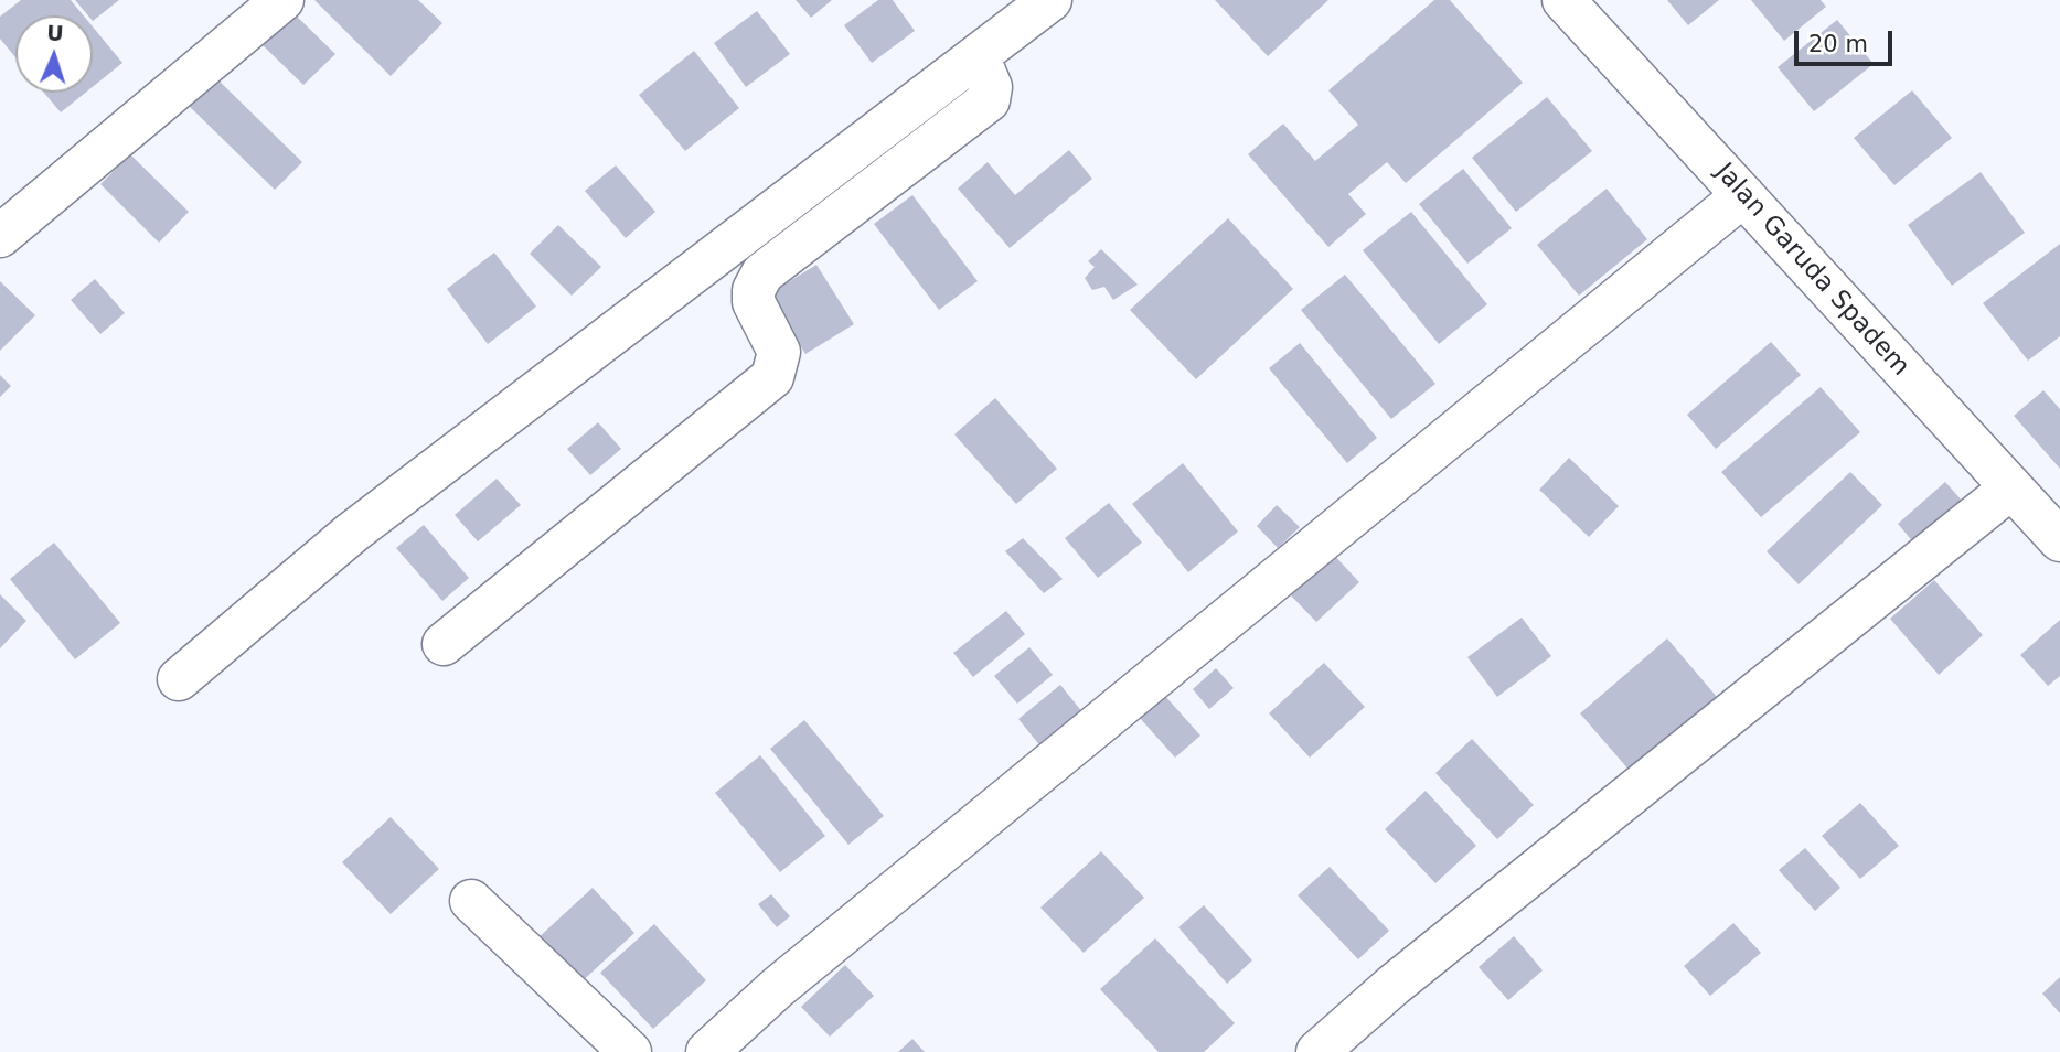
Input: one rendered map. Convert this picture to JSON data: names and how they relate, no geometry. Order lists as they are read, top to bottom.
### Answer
{
  "streets": {
    "street": ["Jalan Garuda Spadem"]
  },
  "scale_bar": "20 m",
  "north": "top"
}
